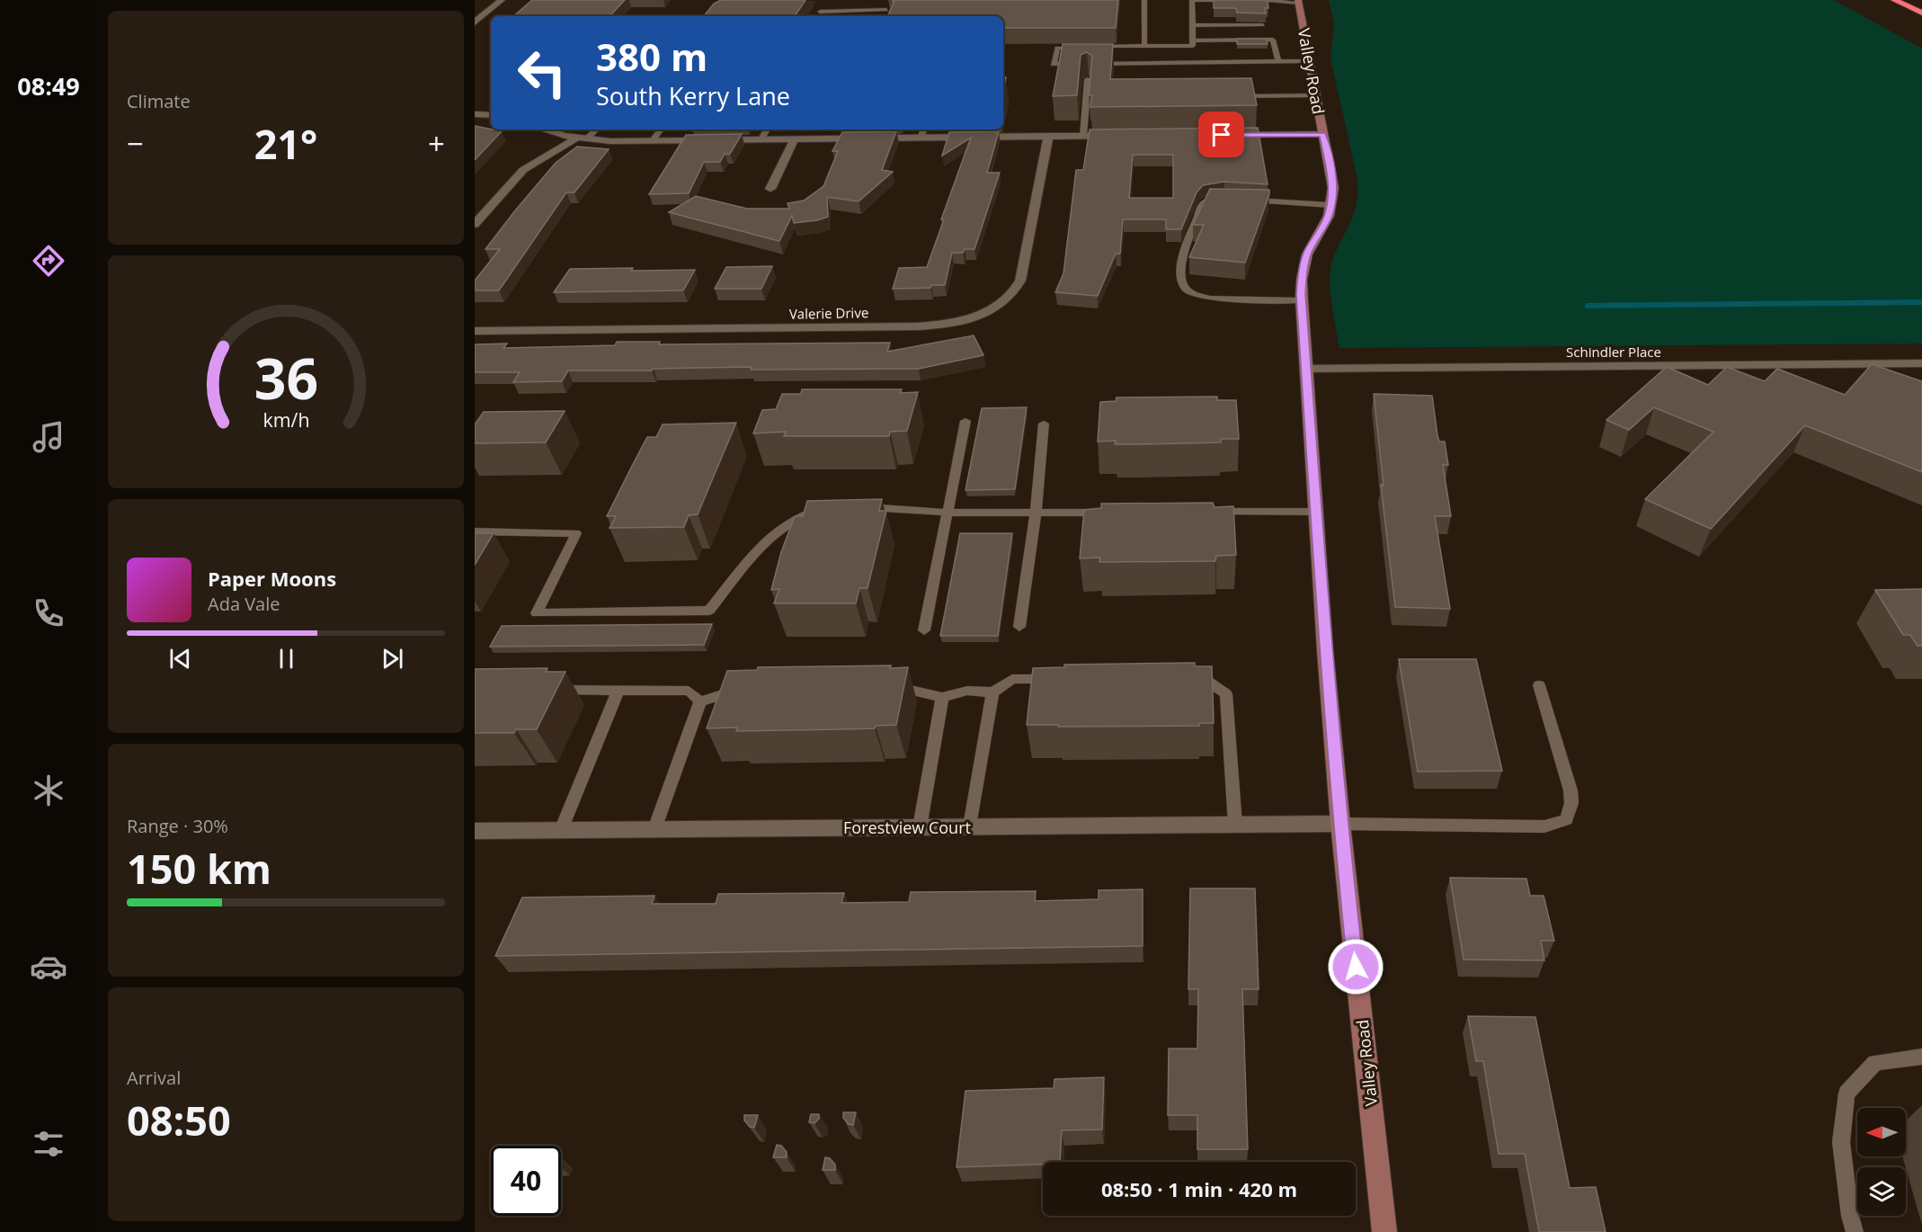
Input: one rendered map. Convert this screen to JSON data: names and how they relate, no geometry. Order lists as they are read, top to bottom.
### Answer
{
  "streets": {
    "street": [
      "Valley Road",
      "Valerie Drive",
      "Schindler Place",
      "Forestview Court"
    ]
  },
  "crossings": [
    ["Valley Road", "Schindler Place"],
    ["Valley Road", "Forestview Court"]
  ],
  "north": "left",
  "page": {
    "tabs": "08:49",
    "tile": [
      "Climate",
      ["Range · 30%", "150 km"],
      ["Arrival", "08:50"]
    ],
    "turn": ["380 m", "South Kerry Lane"],
    "heat": ["−", "21°", "+"],
    "song": ["Paper Moons", "Ada Vale"],
    "limit": "40",
    "trip": "08:50 · 1 min · 420 m",
    "gauge": ["36", "km/h"]
  }
}
